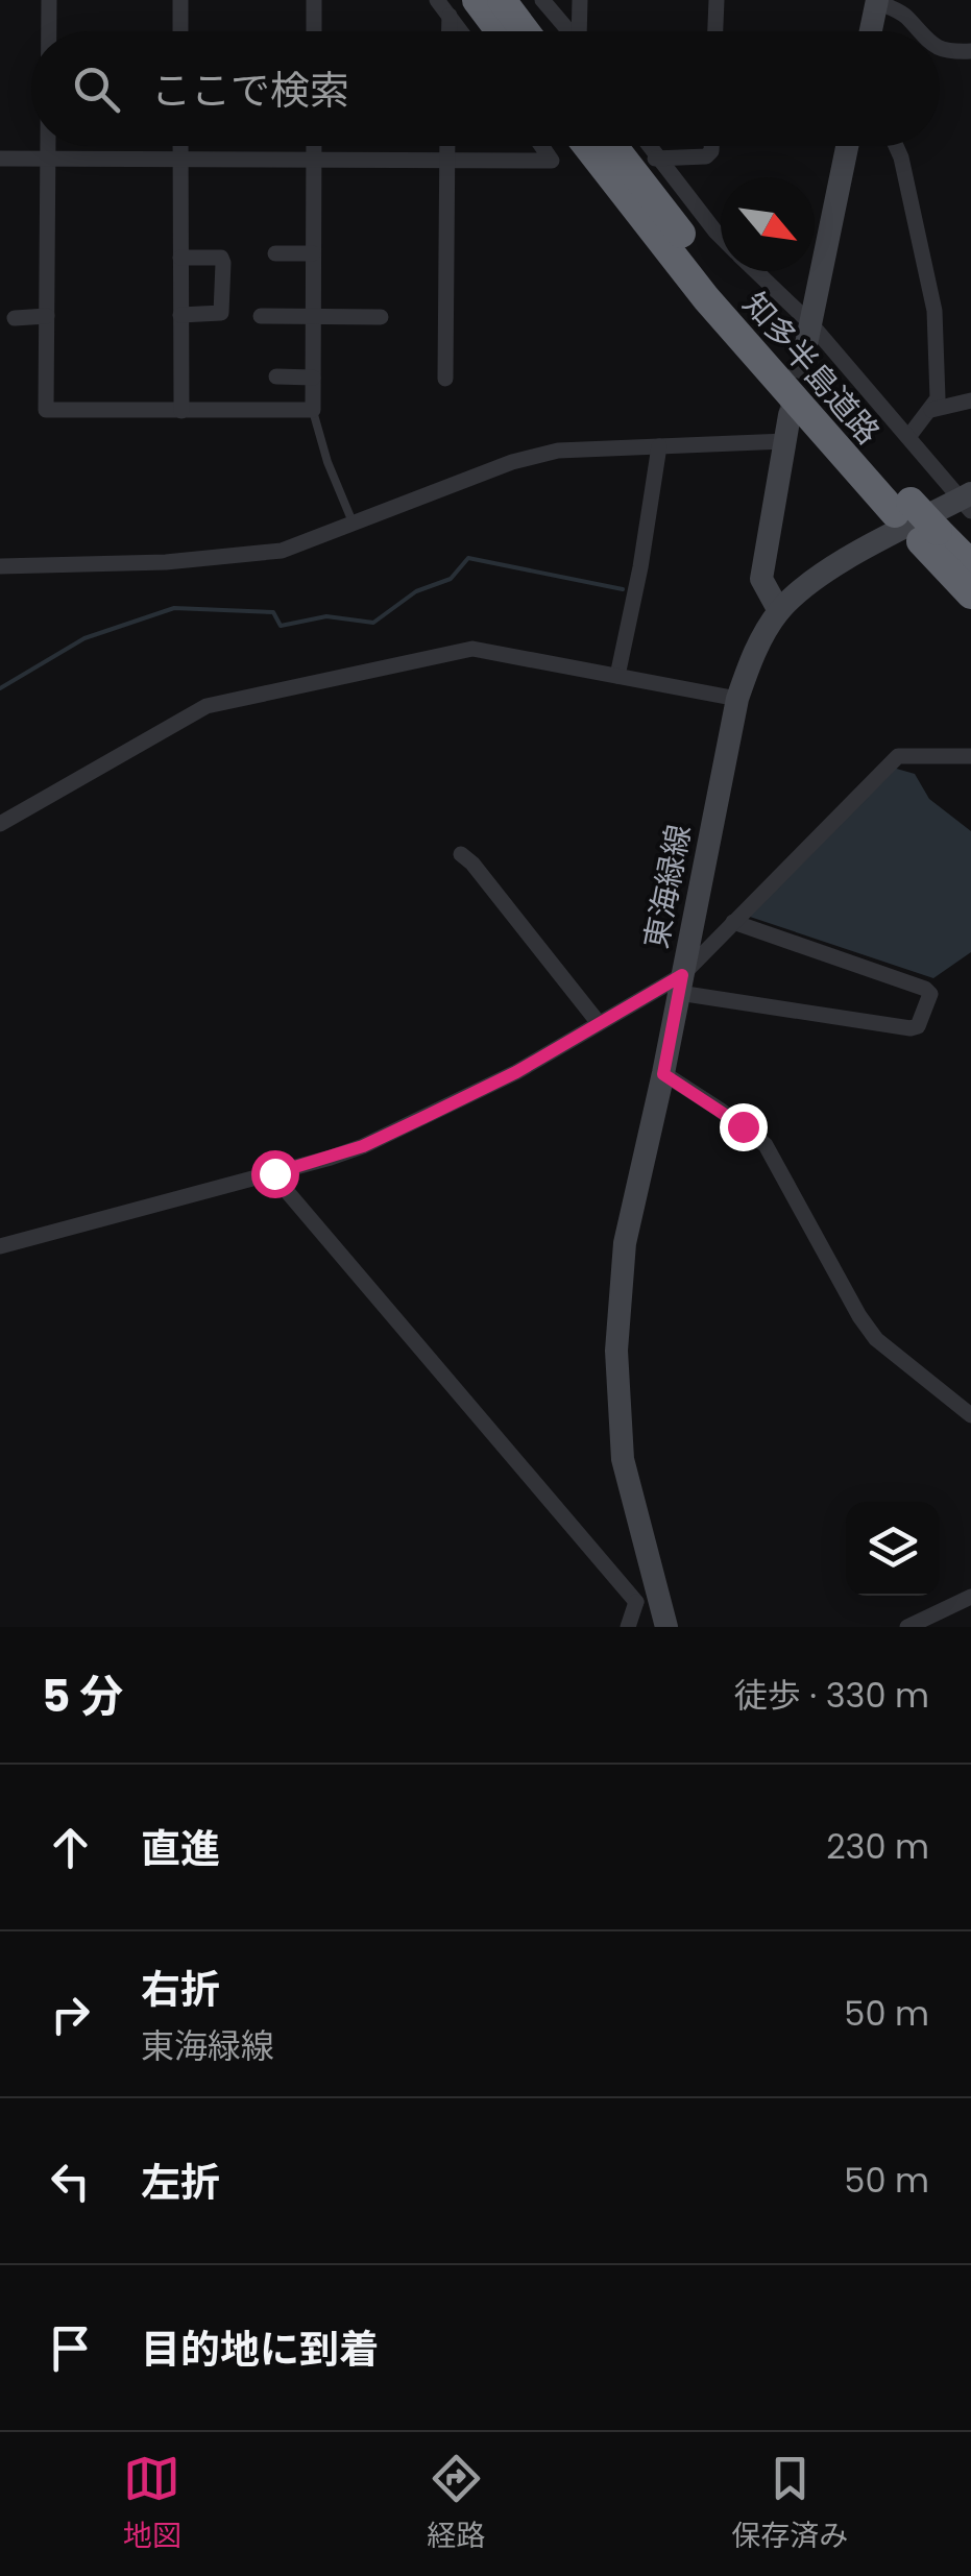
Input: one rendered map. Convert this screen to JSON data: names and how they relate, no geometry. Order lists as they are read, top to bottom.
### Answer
{
  "streets": {
    "highway": ["知多半島道路"],
    "main road": ["東海緑線"]
  },
  "north": "bottom right",
  "page": {
    "search": "ここで検索",
    "heading": ["5 分", "徒歩 · 330 m"],
    "list": [
      ["直進", "230 m"],
      ["右折", "東海緑線", "50 m"],
      ["左折", "50 m"],
      "目的地に到着"
    ],
    "nav": ["地図", "経路", "保存済み"]
  }
}
